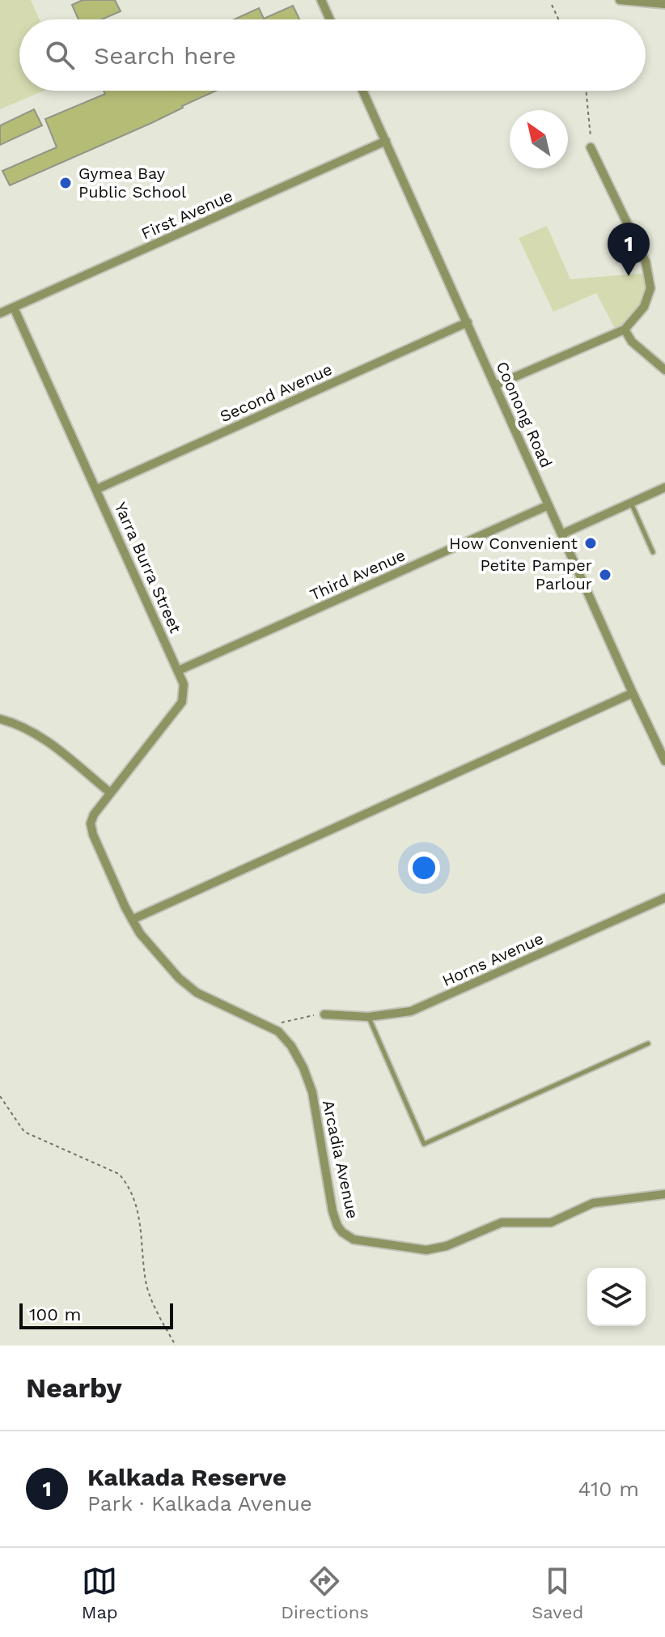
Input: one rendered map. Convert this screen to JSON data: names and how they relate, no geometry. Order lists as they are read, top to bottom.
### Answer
{
  "streets": {
    "street": [
      "First Avenue",
      "Second Avenue",
      "Coonong Road",
      "Yarra Burra Street",
      "Third Avenue",
      "Horns Avenue",
      "Arcadia Avenue"
    ]
  },
  "crossings": [
    ["First Avenue", "Coonong Road"],
    ["First Avenue", "Yarra Burra Street"],
    ["Second Avenue", "Coonong Road"],
    ["Second Avenue", "Yarra Burra Street"],
    ["Coonong Road", "Third Avenue"],
    ["Yarra Burra Street", "Third Avenue"],
    ["Yarra Burra Street", "Arcadia Avenue"]
  ],
  "places": ["Gymea Bay Public School", "How Convenient", "Petite Pamper Parlour"],
  "scale_bar": "100 m",
  "north": "top left",
  "page": {
    "search": "Search here",
    "pins": "1",
    "scale": "100 m",
    "heading": "Nearby",
    "list": [
      {
        "mark": "1",
        "name": "Kalkada Reserve",
        "note": "Park · Kalkada Avenue",
        "value": "410 m"
      }
    ],
    "nav": ["Map", "Directions", "Saved"]
  }
}
